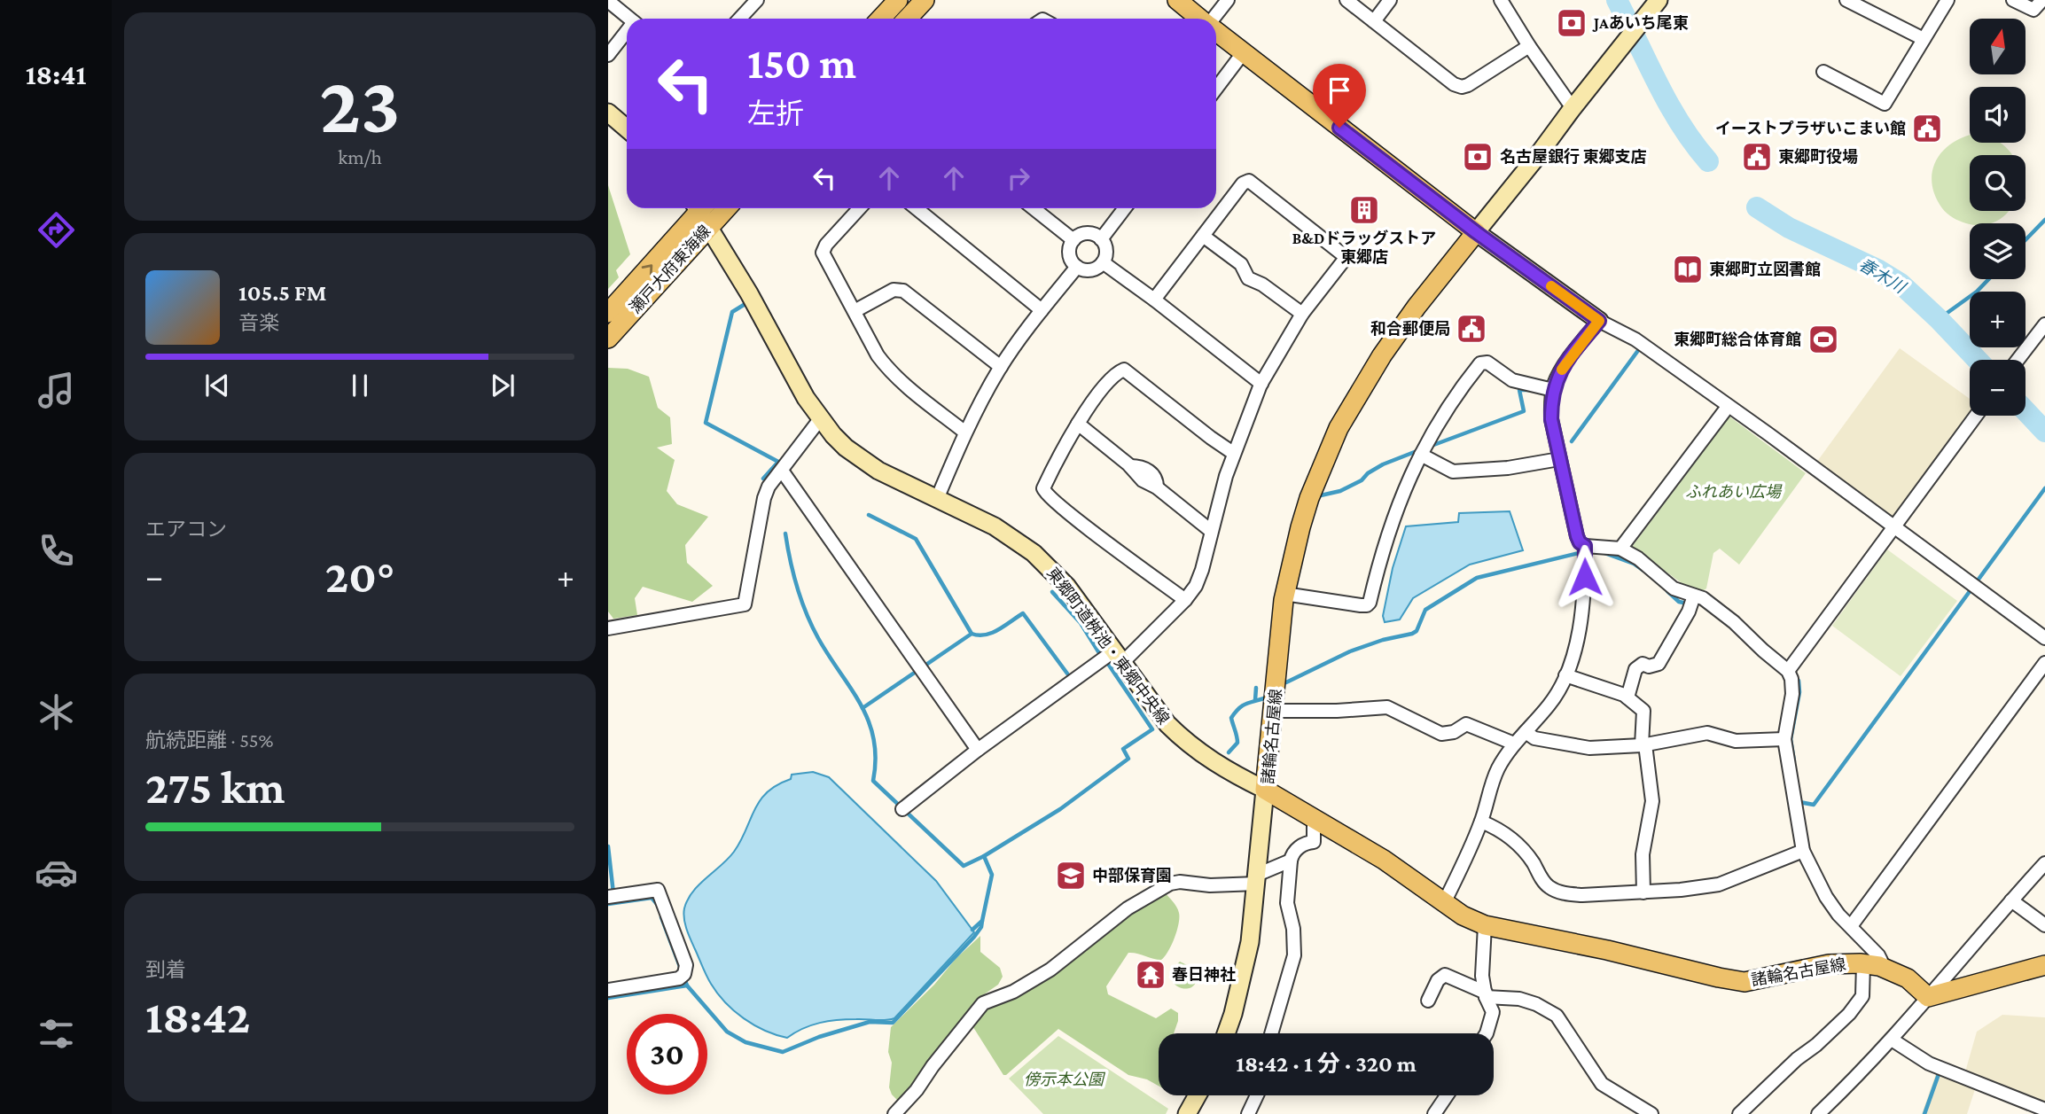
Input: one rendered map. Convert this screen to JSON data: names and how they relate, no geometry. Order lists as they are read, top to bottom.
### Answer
{
  "streets": {
    "main road": ["瀬戸大府東海線", "諸輪名古屋線"],
    "street": ["東郷町道桝池・東郷中央線"]
  },
  "crossings": [
    ["瀬戸大府東海線", "東郷町道桝池・東郷中央線"],
    ["東郷町道桝池・東郷中央線", "諸輪名古屋線"]
  ],
  "water": ["春木川"],
  "parks": ["ふれあい広場", "傍示本公園"],
  "places": {
    "bank": ["JAあいち尾東", "名古屋銀行 東郷支店"],
    "public building": ["イーストプラザいこまい館", "東郷町役場", "和合郵便局"],
    "building": ["B&Dドラッグストア 東郷店"],
    "library": ["東郷町立図書館"],
    "sports": ["東郷町総合体育館"],
    "school or university": ["中部保育園"],
    "temple": ["春日神社"]
  },
  "north": "top",
  "page": {
    "tabs": "18:41",
    "tile": [
      ["23", "km/h"],
      "エアコン",
      ["航続距離 · 55%", "275 km"],
      ["到着", "18:42"]
    ],
    "map_buttons": ["+", "−"],
    "turn": ["150 m", "左折"],
    "song": ["105.5 FM", "音楽"],
    "heat": ["−", "20°", "+"],
    "limit": "30",
    "trip": "18:42 · 1 分 · 320 m"
  }
}
